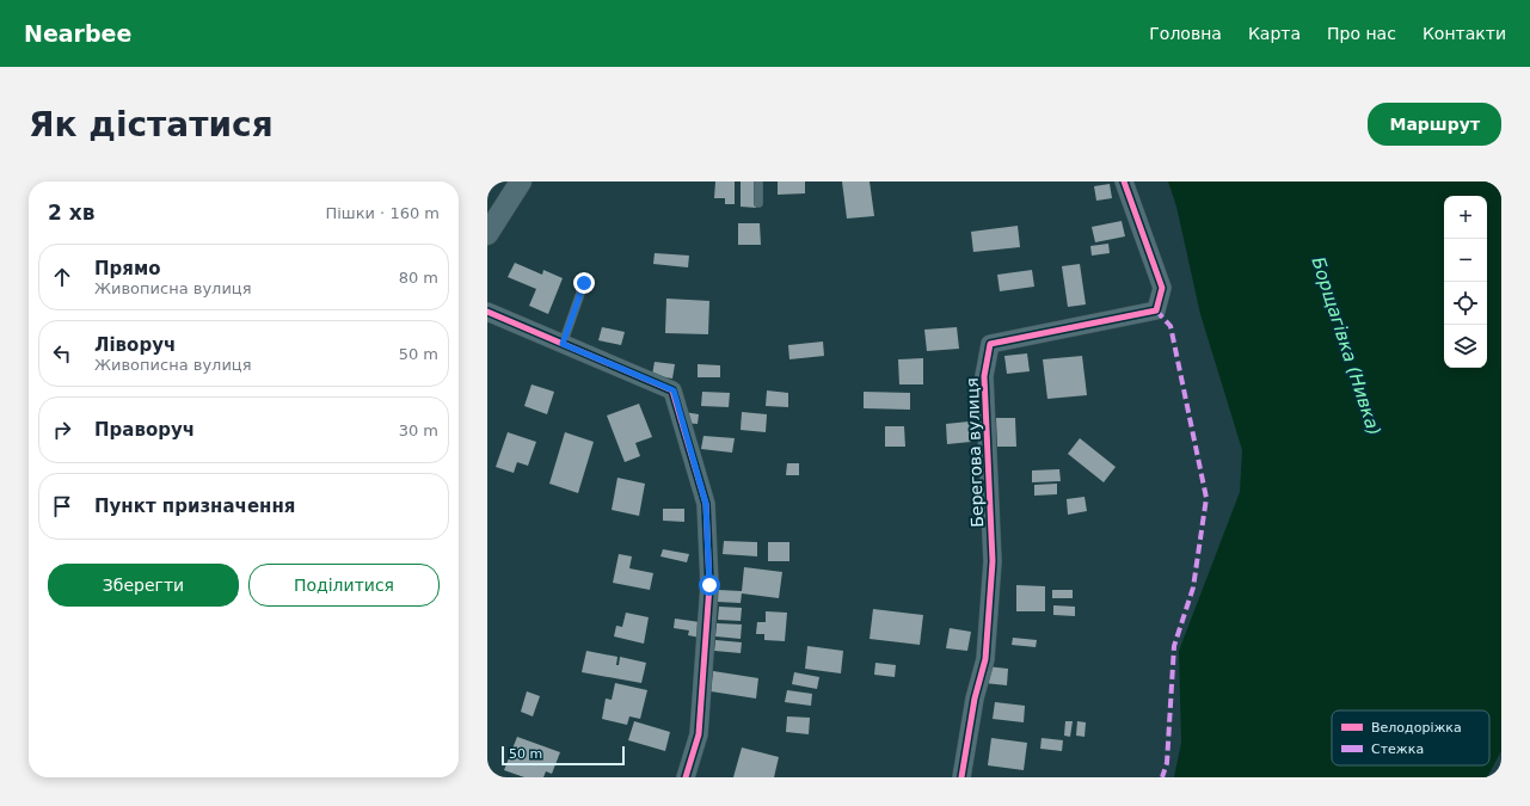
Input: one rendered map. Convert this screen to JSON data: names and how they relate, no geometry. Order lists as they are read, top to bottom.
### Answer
{
  "streets": {
    "street": ["Берегова вулиця"]
  },
  "water": ["Борщагівка (Нивка)"],
  "legend": ["Велодоріжка", "Стежка"],
  "scale_bar": "50 m",
  "page": {
    "header": "Nearbee",
    "nav": [
      "Головна",
      "Карта",
      "Про нас",
      "Контакти"
    ],
    "buttons": [
      "Маршрут",
      ["Зберегти", "Поділитися"]
    ],
    "title": "Як дістатися",
    "heading": ["2 хв", "Пішки · 160 m"],
    "map_buttons": ["+", "−"],
    "list": [
      ["Прямо", "Живописна вулиця", "80 m"],
      ["Ліворуч", "Живописна вулиця", "50 m"],
      ["Праворуч", "30 m"],
      "Пункт призначення"
    ],
    "scale": "50 m"
  }
}
